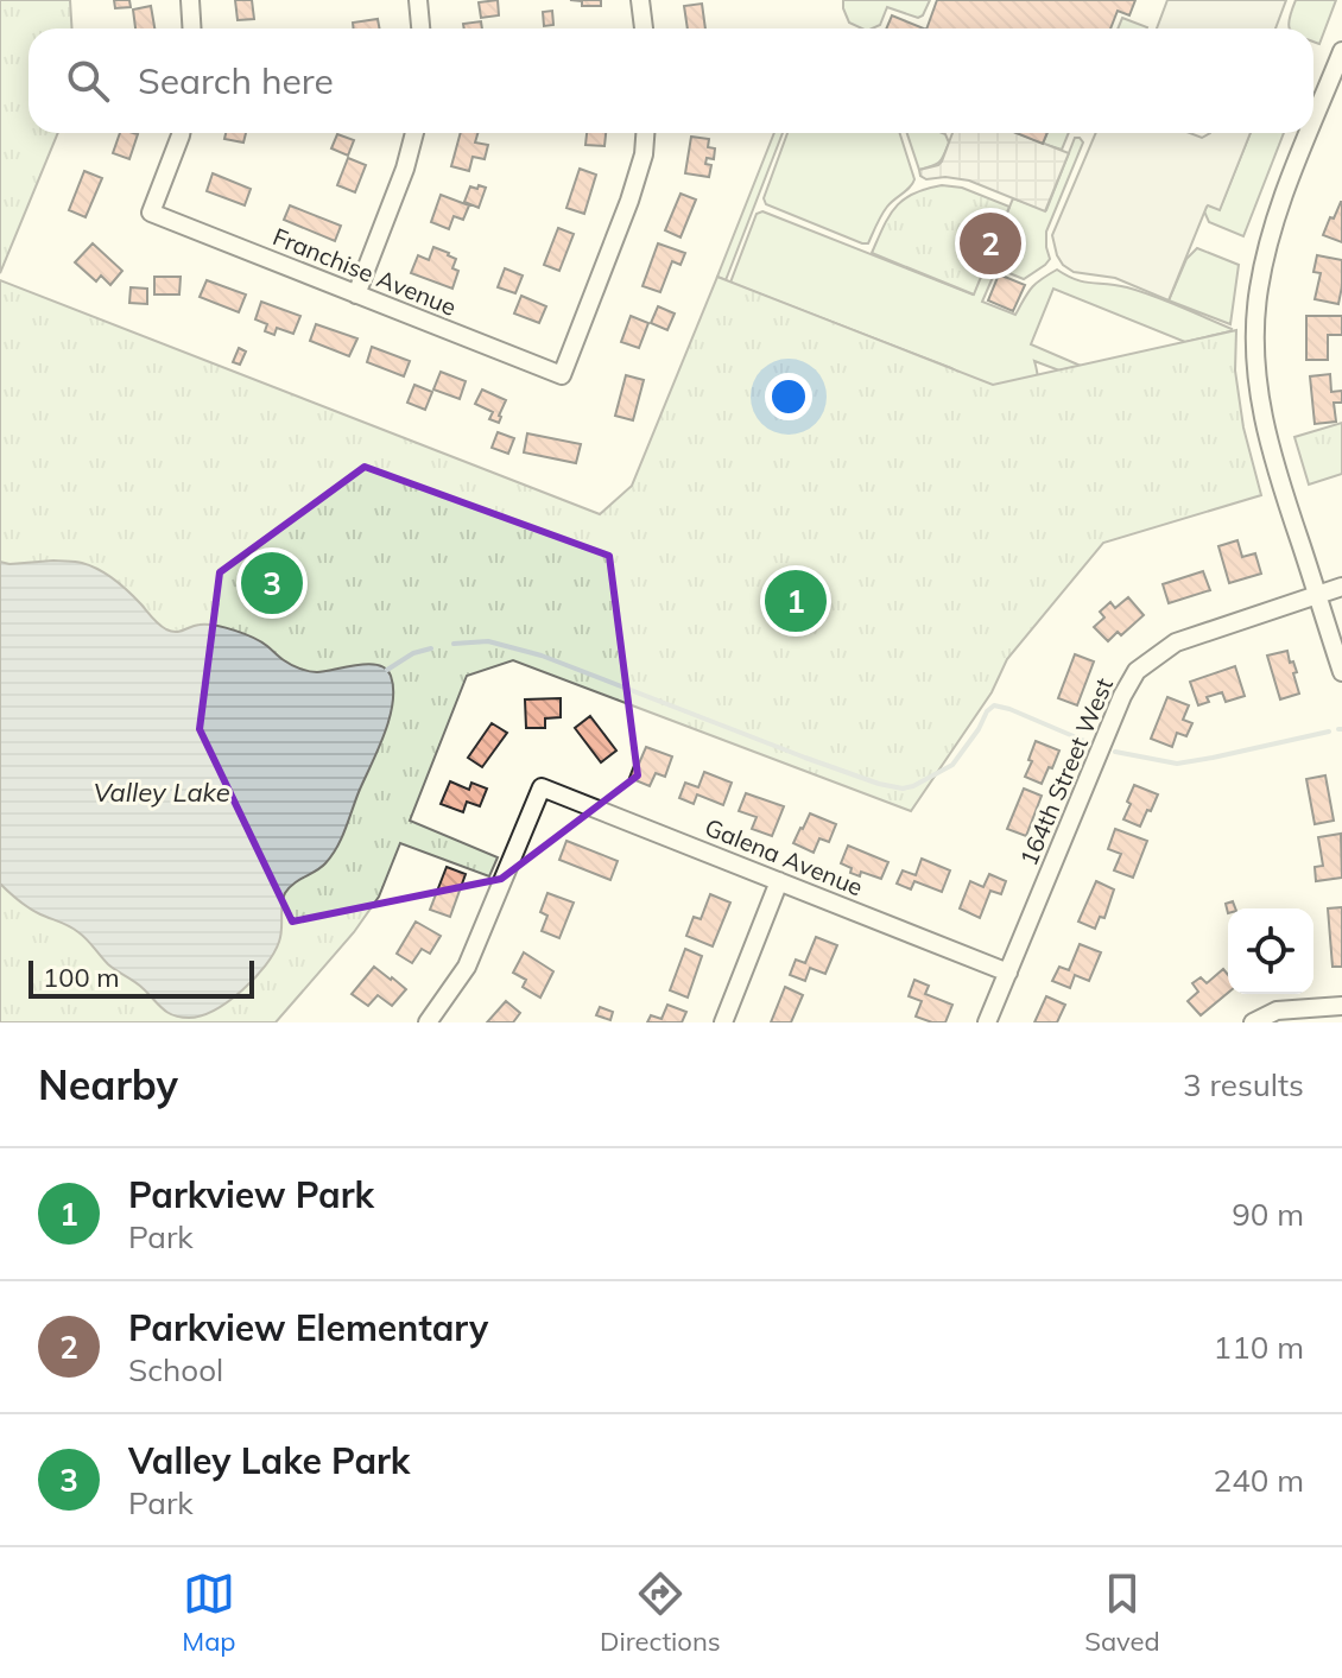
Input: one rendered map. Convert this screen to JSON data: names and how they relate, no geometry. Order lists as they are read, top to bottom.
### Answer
{
  "streets": {
    "street": ["Franchise Avenue", "164th Street West", "Galena Avenue"]
  },
  "crossings": [
    ["164th Street West", "Galena Avenue"]
  ],
  "water": ["Valley Lake"],
  "scale_bar": "100 m",
  "page": {
    "search": "Search here",
    "pins": ["2", "3", "1"],
    "scale": "100 m",
    "heading": ["Nearby", "3 results"],
    "list": [
      {
        "mark": "1",
        "name": "Parkview Park",
        "note": "Park",
        "value": "90 m"
      },
      {
        "mark": "2",
        "name": "Parkview Elementary",
        "note": "School",
        "value": "110 m"
      },
      {
        "mark": "3",
        "name": "Valley Lake Park",
        "note": "Park",
        "value": "240 m"
      }
    ],
    "nav": ["Map", "Directions", "Saved"]
  }
}
